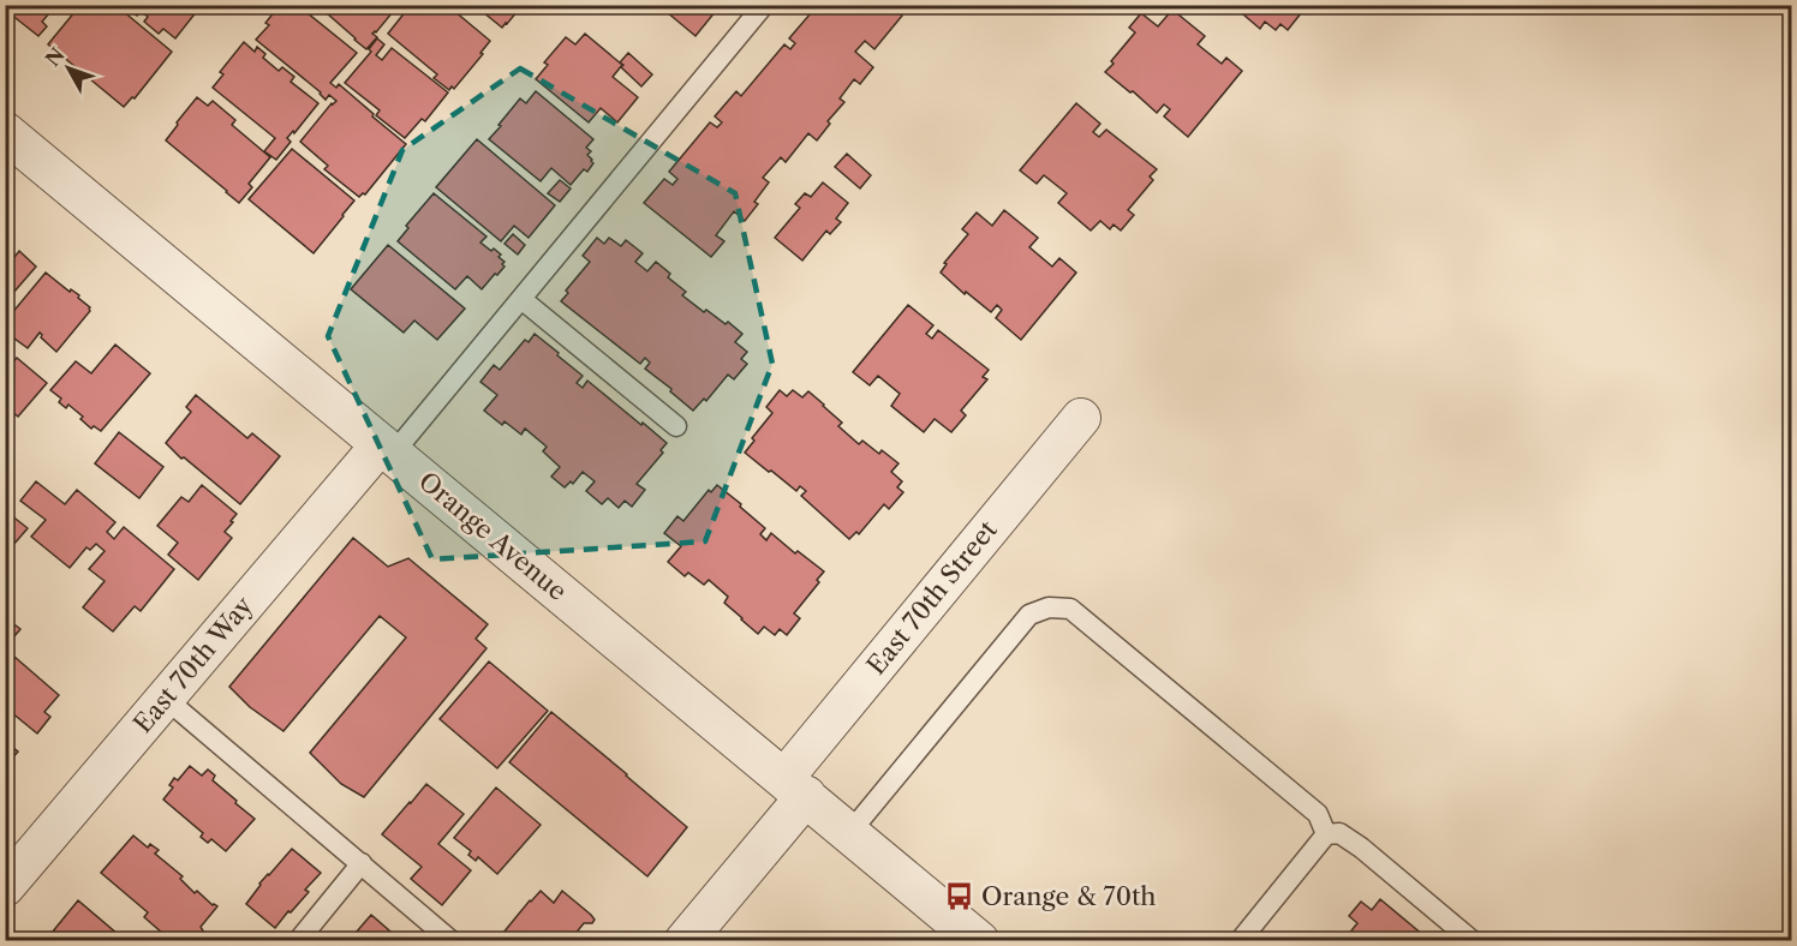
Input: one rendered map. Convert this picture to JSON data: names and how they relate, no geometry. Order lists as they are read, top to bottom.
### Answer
{
  "streets": {
    "street": ["Orange Avenue", "East 70th Street", "East 70th Way"]
  },
  "crossings": [
    ["Orange Avenue", "East 70th Street"],
    ["Orange Avenue", "East 70th Way"]
  ],
  "places": {
    "bus stop": ["Orange & 70th"]
  },
  "north": "top left"
}
